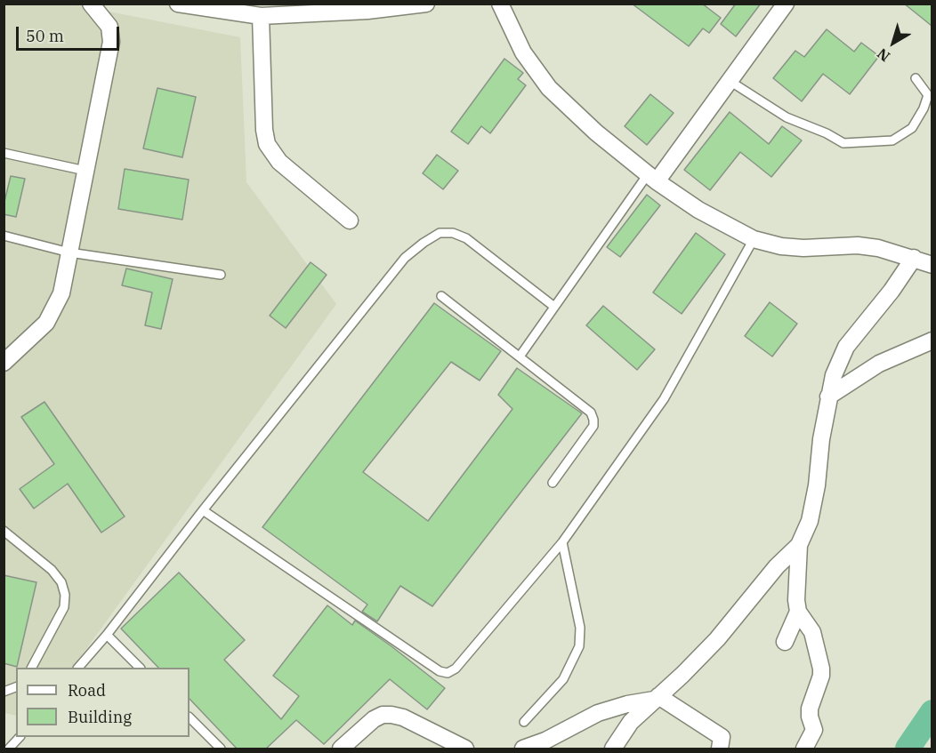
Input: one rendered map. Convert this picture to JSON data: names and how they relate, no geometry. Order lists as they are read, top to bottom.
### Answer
{
  "legend": ["Road", "Building"],
  "scale_bar": "50 m",
  "north": "bottom left"
}
